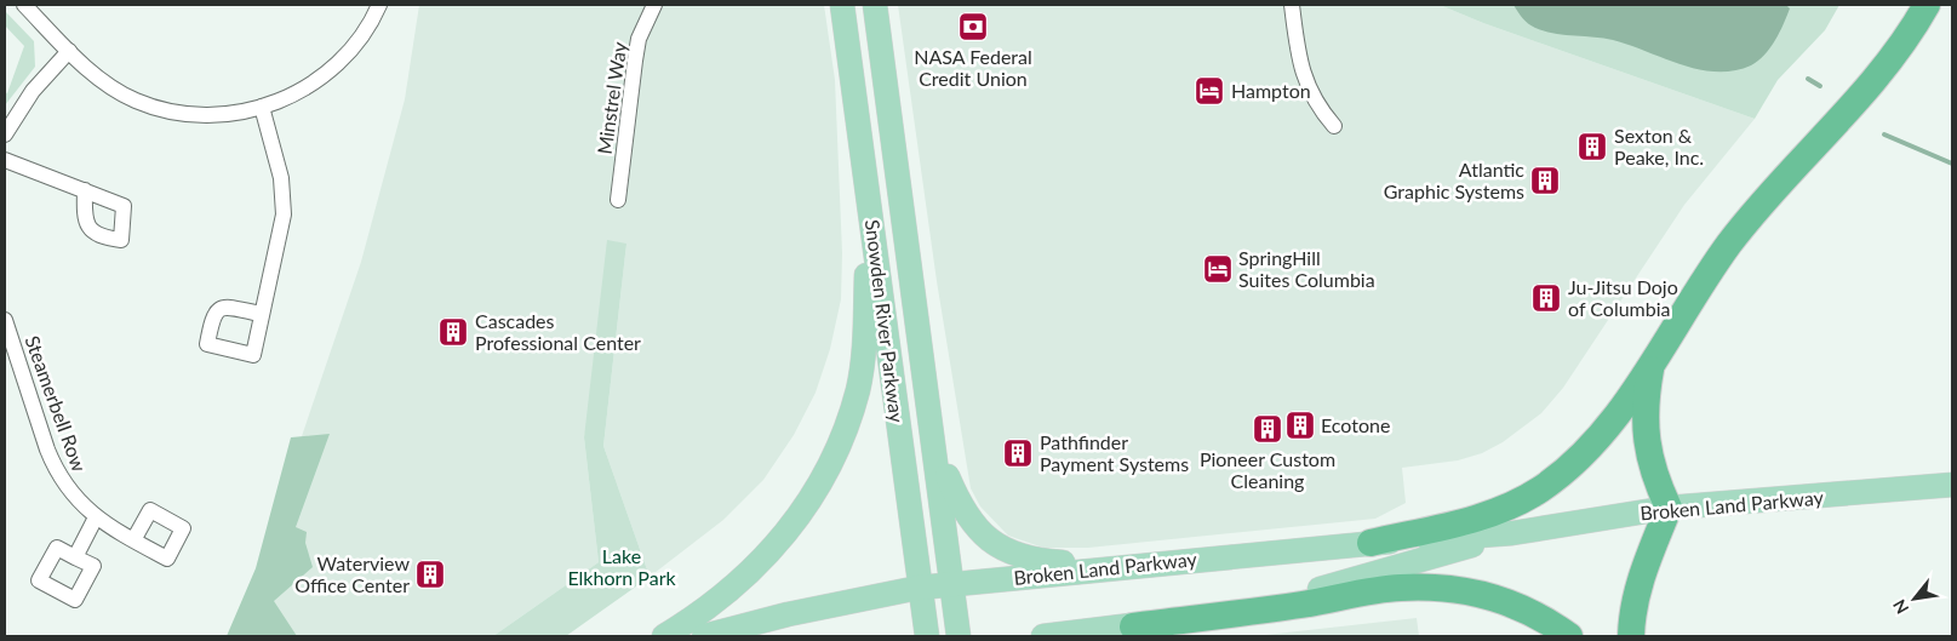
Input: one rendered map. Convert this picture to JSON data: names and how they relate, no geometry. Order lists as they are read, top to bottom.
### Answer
{
  "streets": {
    "main road": ["Snowden River Parkway", "Broken Land Parkway"],
    "street": ["Minstrel Way", "Steamerbell Row"]
  },
  "crossings": [
    ["Snowden River Parkway", "Broken Land Parkway"]
  ],
  "parks": ["Lake Elkhorn Park"],
  "places": {
    "bank": ["NASA Federal Credit Union"],
    "hotel": ["Hampton", "SpringHill Suites Columbia"],
    "building": [
      "Sexton & Peake, Inc.",
      "Atlantic Graphic Systems",
      "Ju-Jitsu Dojo of Columbia",
      "Cascades Professional Center",
      "Ecotone",
      "Pioneer Custom Cleaning",
      "Pathfinder Payment Systems",
      "Waterview Office Center"
    ]
  },
  "north": "bottom left"
}
